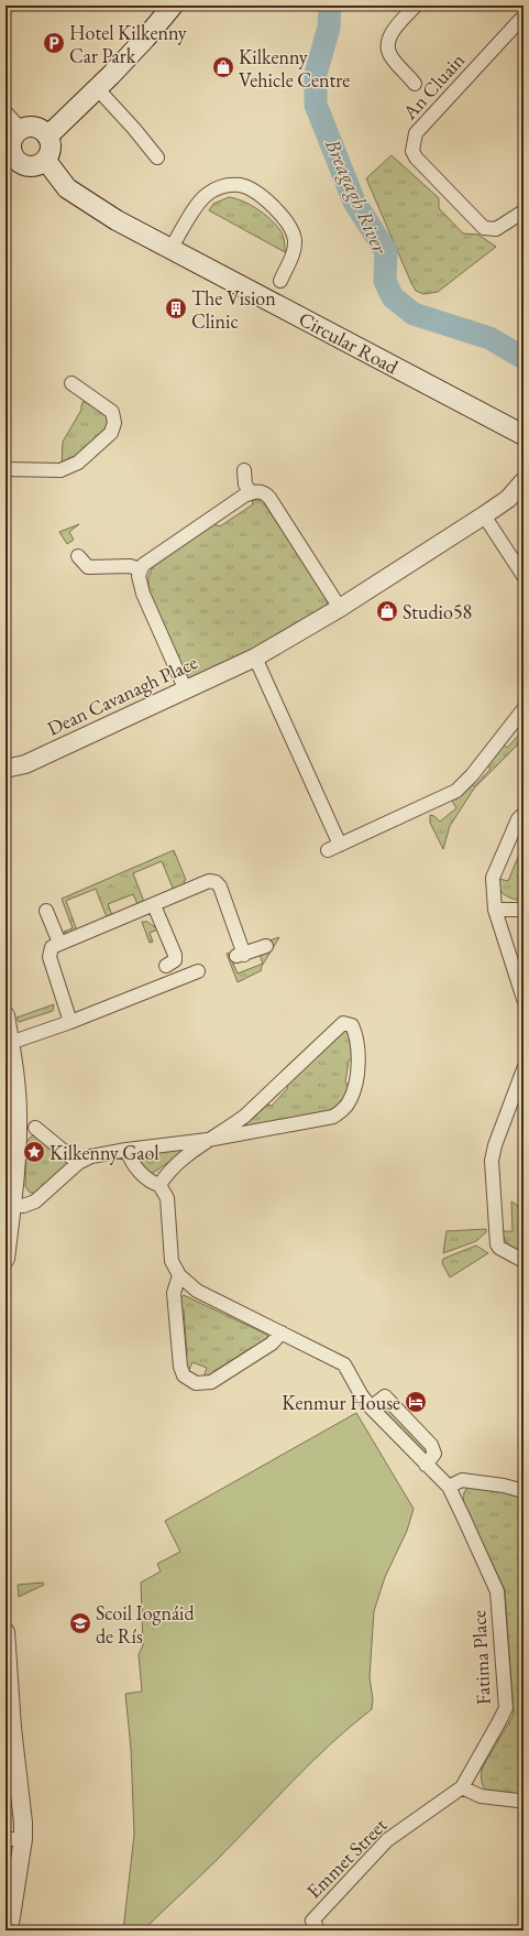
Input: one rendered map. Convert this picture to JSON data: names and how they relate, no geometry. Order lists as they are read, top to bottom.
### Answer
{
  "streets": {
    "main road": ["Circular Road"],
    "street": [
      "An Cluain",
      "Dean Cavanagh Place",
      "Fatima Place",
      "Emmet Street"
    ]
  },
  "crossings": [
    ["Fatima Place", "Emmet Street"]
  ],
  "water": ["Breagagh River"],
  "places": {
    "parking": ["Hotel Kilkenny Car Park"],
    "shop": ["Kilkenny Vehicle Centre", "Studio58"],
    "building": ["The Vision Clinic"],
    "place": ["Kilkenny Gaol"],
    "hotel": ["Kenmur House"],
    "school or university": ["Scoil Iognáid de Rís"]
  }
}
